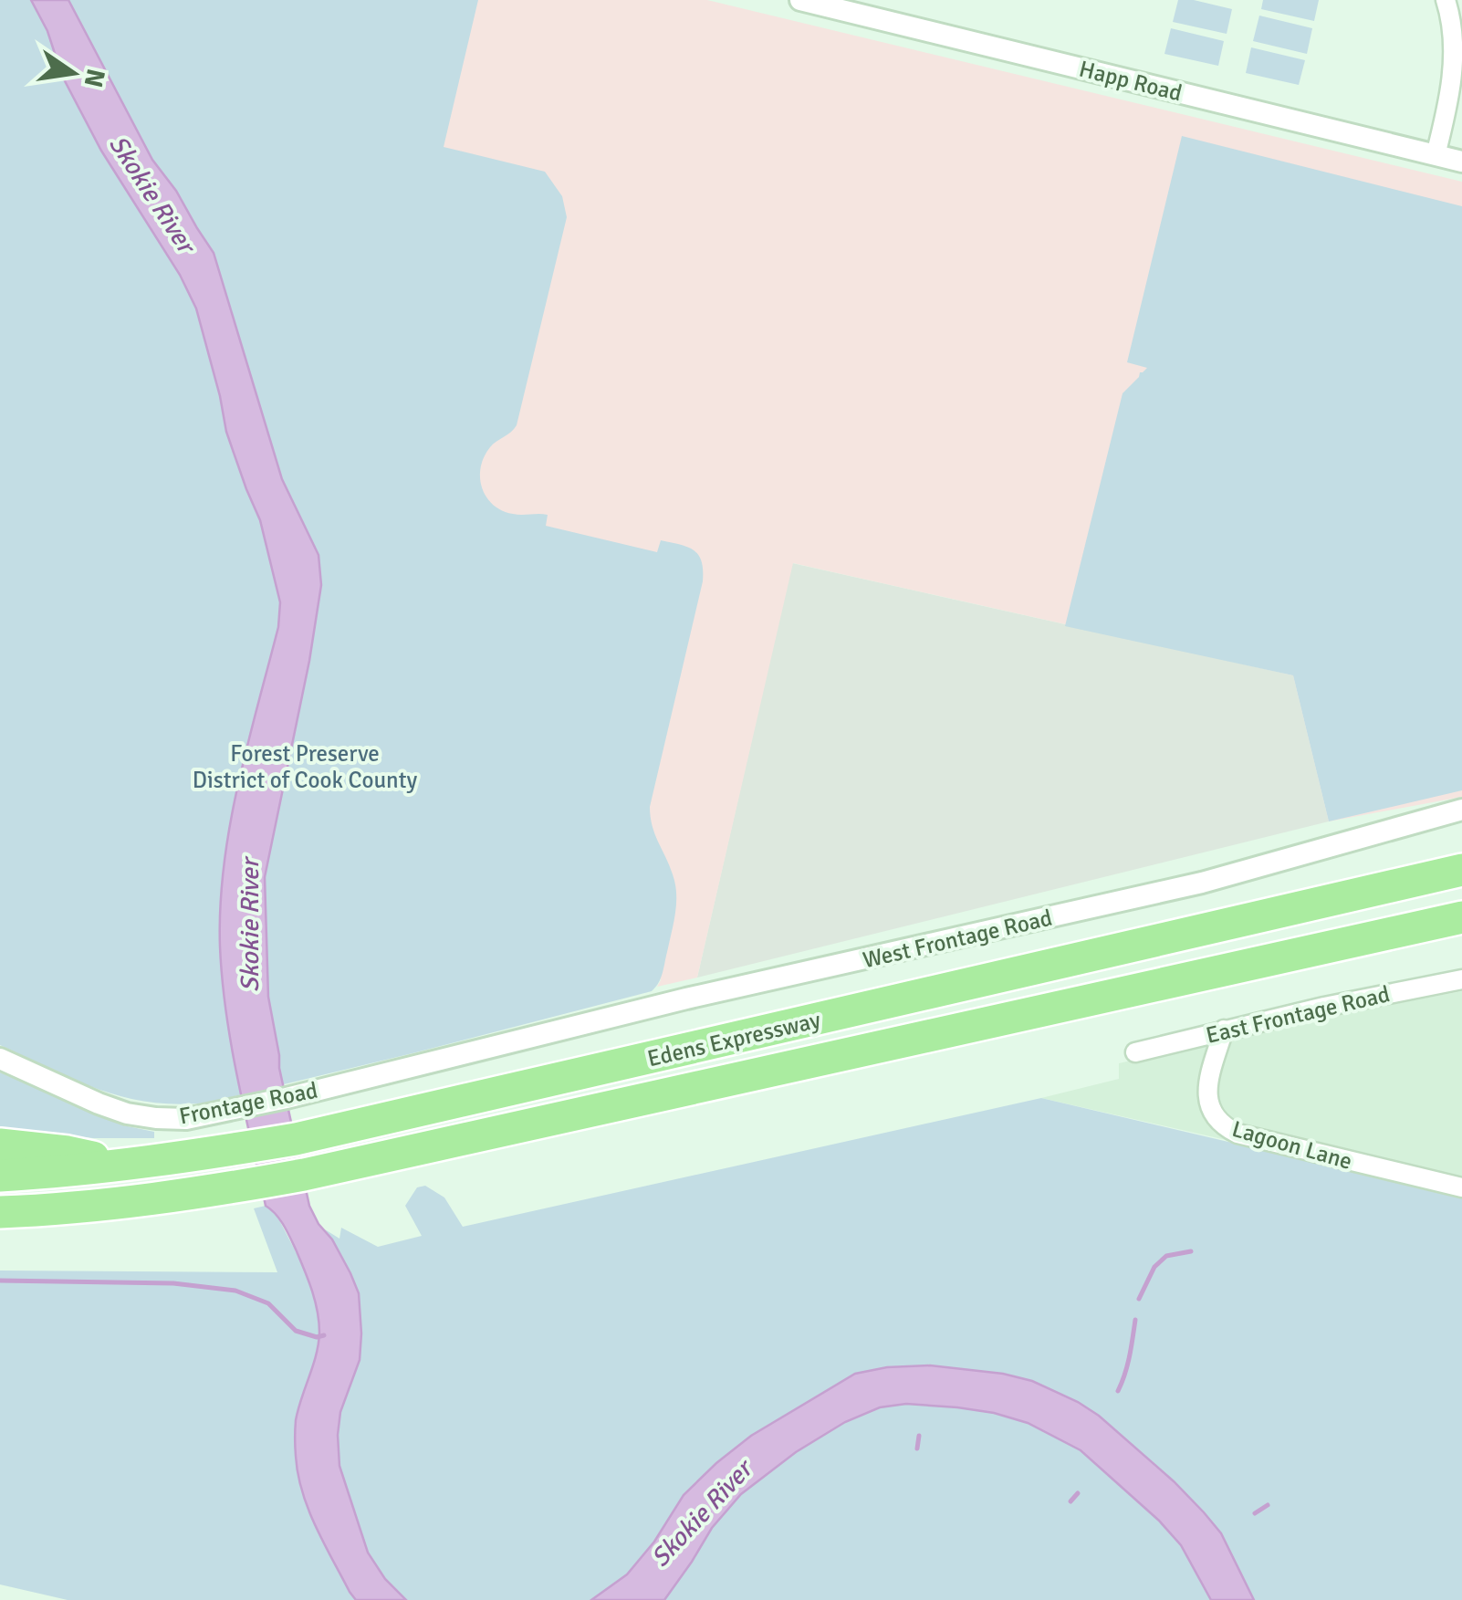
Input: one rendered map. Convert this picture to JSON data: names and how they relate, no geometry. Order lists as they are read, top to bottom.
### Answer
{
  "streets": {
    "highway": ["Edens Expressway"],
    "street": [
      "Happ Road",
      "West Frontage Road",
      "East Frontage Road",
      "Frontage Road",
      "Lagoon Lane"
    ]
  },
  "crossings": [
    ["West Frontage Road", "Frontage Road"],
    ["East Frontage Road", "Lagoon Lane"]
  ],
  "water": ["Skokie River"],
  "parks": ["Forest Preserve District of Cook County"],
  "north": "right"
}
